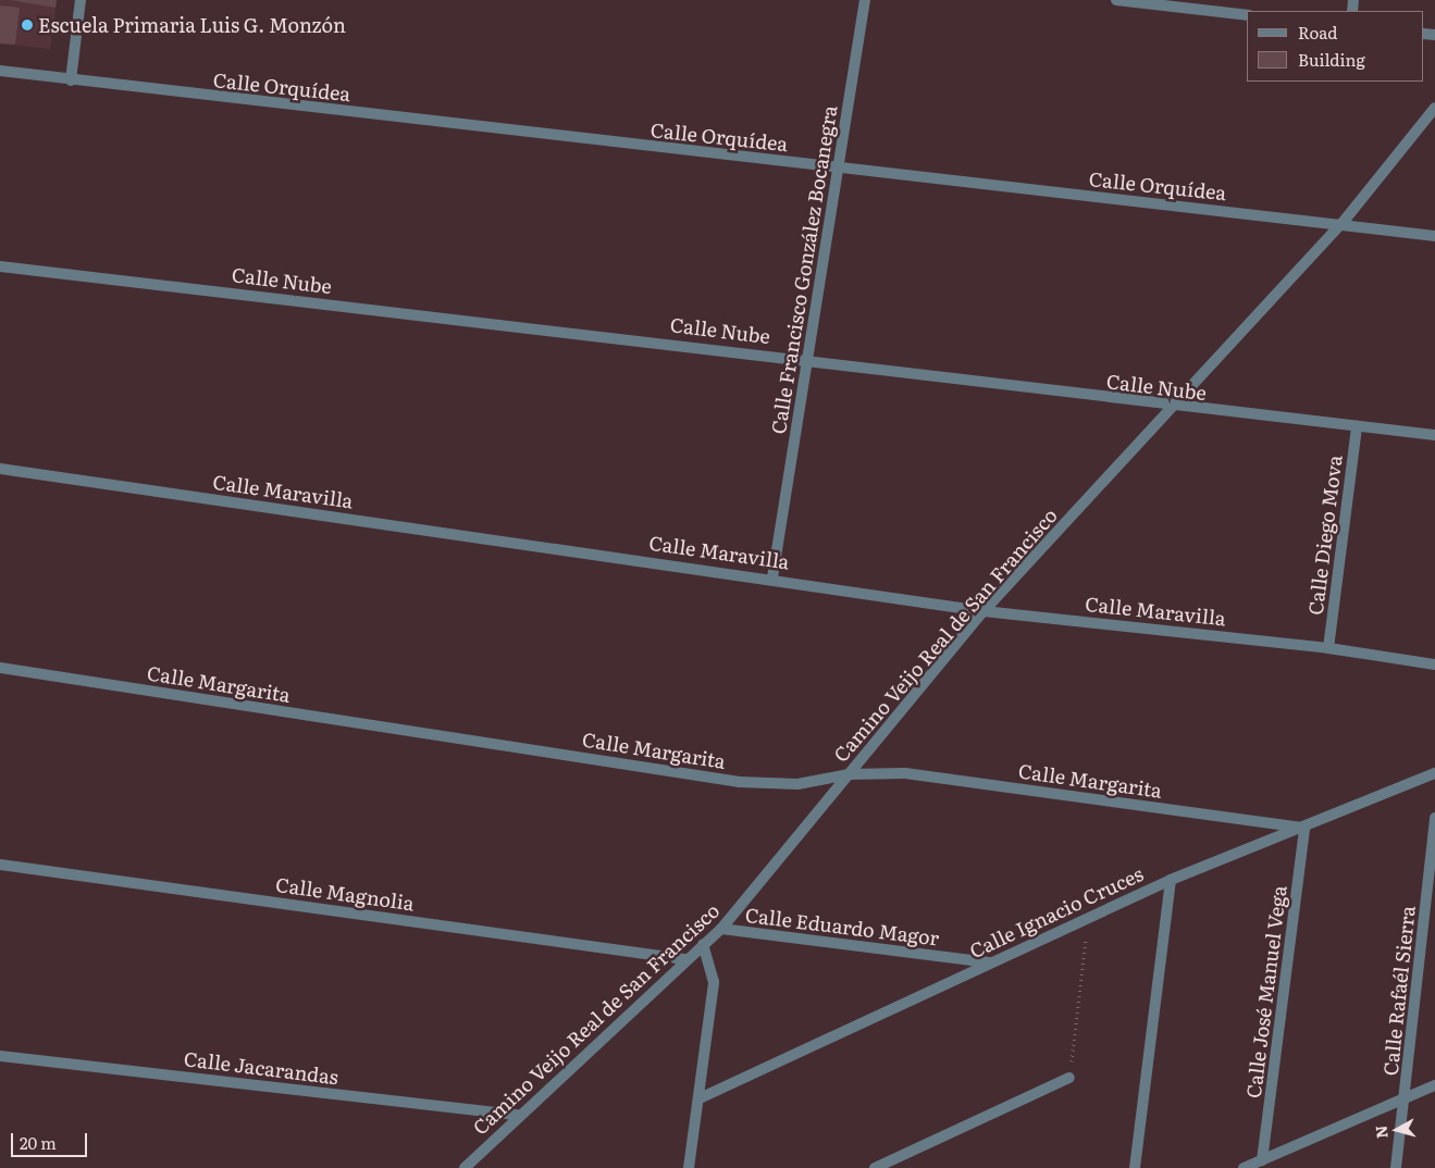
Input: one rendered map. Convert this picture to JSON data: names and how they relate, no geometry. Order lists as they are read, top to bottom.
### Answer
{
  "streets": {
    "street": [
      "Calle Orquídea",
      "Calle Francisco González Bocanegra",
      "Calle Nube",
      "Calle Maravilla",
      "Calle Diego Mova",
      "Camino Veijo Real de San Francisco",
      "Calle Margarita",
      "Calle Magnolia",
      "Calle Ignacio Cruces",
      "Calle Eduardo Magor",
      "Calle Rafaél Sierra",
      "Calle José Manuel Vega",
      "Calle Jacarandas"
    ]
  },
  "crossings": [
    ["Calle Orquídea", "Calle Francisco González Bocanegra"],
    ["Calle Orquídea", "Camino Veijo Real de San Francisco"],
    ["Calle Francisco González Bocanegra", "Calle Nube"],
    ["Calle Francisco González Bocanegra", "Calle Maravilla"],
    ["Calle Nube", "Calle Diego Mova"],
    ["Calle Nube", "Camino Veijo Real de San Francisco"],
    ["Calle Maravilla", "Calle Diego Mova"],
    ["Calle Maravilla", "Camino Veijo Real de San Francisco"],
    ["Camino Veijo Real de San Francisco", "Calle Margarita"],
    ["Camino Veijo Real de San Francisco", "Calle Magnolia"],
    ["Camino Veijo Real de San Francisco", "Calle Eduardo Magor"],
    ["Camino Veijo Real de San Francisco", "Calle Jacarandas"],
    ["Calle Margarita", "Calle Ignacio Cruces"],
    ["Calle Margarita", "Calle José Manuel Vega"],
    ["Calle Ignacio Cruces", "Calle Eduardo Magor"],
    ["Calle Ignacio Cruces", "Calle José Manuel Vega"]
  ],
  "places": ["Escuela Primaria Luis G. Monzón"],
  "legend": ["Road", "Building"],
  "scale_bar": "20 m",
  "north": "left"
}
